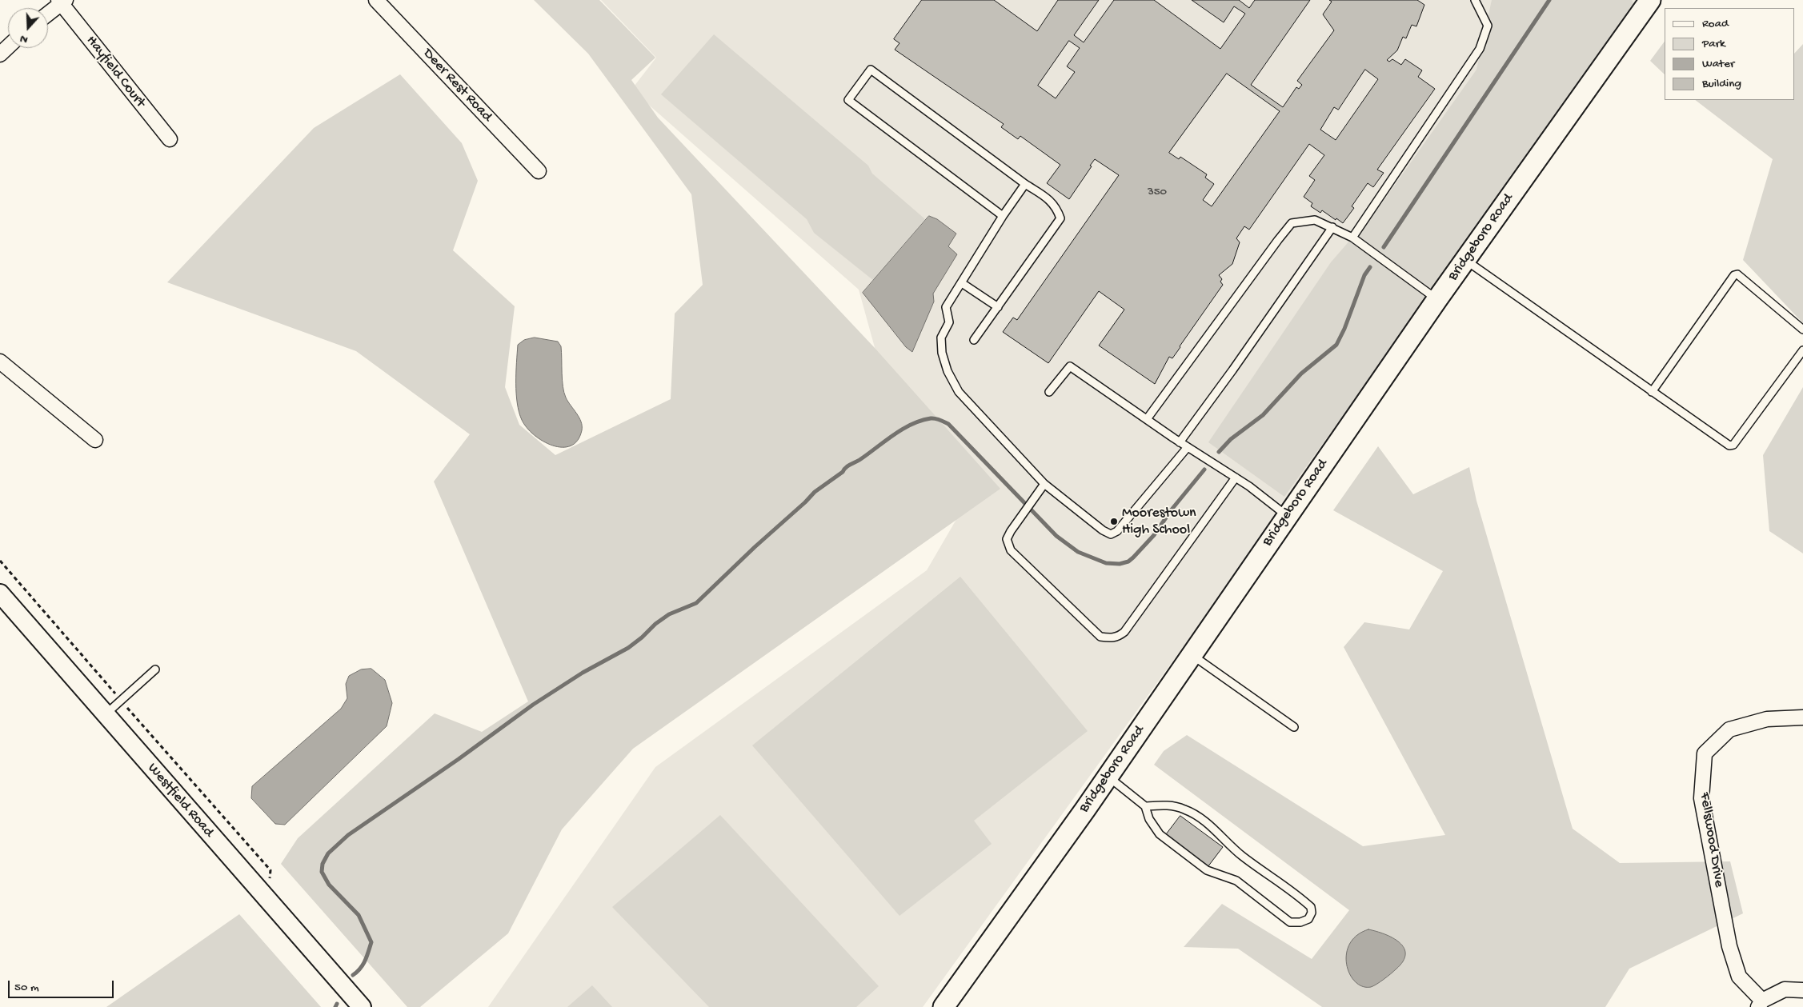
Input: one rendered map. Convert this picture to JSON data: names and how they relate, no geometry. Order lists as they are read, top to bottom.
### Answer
{
  "streets": {
    "main road": ["Bridgeboro Road"],
    "street": [
      "Hayfield Court",
      "Deer Rest Road",
      "Westfield Road",
      "Fellswood Drive"
    ]
  },
  "places": ["Moorestown High School"],
  "house_numbers": ["350"],
  "legend": [
    "Road",
    "Park",
    "Water",
    "Building"
  ],
  "scale_bar": "50 m",
  "north": "bottom"
}
